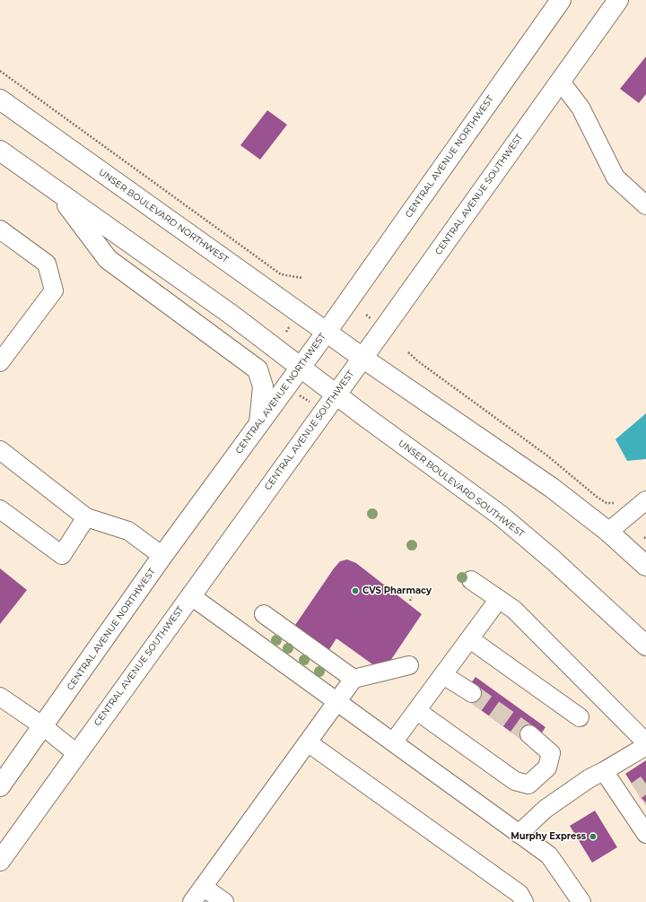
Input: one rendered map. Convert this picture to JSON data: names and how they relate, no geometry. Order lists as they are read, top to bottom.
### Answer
{
  "streets": {
    "main road": [
      "CENTRAL AVENUE NORTHWEST",
      "CENTRAL AVENUE SOUTHWEST",
      "UNSER BOULEVARD NORTHWEST",
      "UNSER BOULEVARD SOUTHWEST"
    ]
  },
  "crossings": [
    ["CENTRAL AVENUE NORTHWEST", "UNSER BOULEVARD NORTHWEST"],
    ["CENTRAL AVENUE NORTHWEST", "UNSER BOULEVARD SOUTHWEST"],
    ["CENTRAL AVENUE SOUTHWEST", "UNSER BOULEVARD NORTHWEST"],
    ["CENTRAL AVENUE SOUTHWEST", "UNSER BOULEVARD SOUTHWEST"]
  ],
  "places": ["CVS Pharmacy", "Murphy Express"]
}
